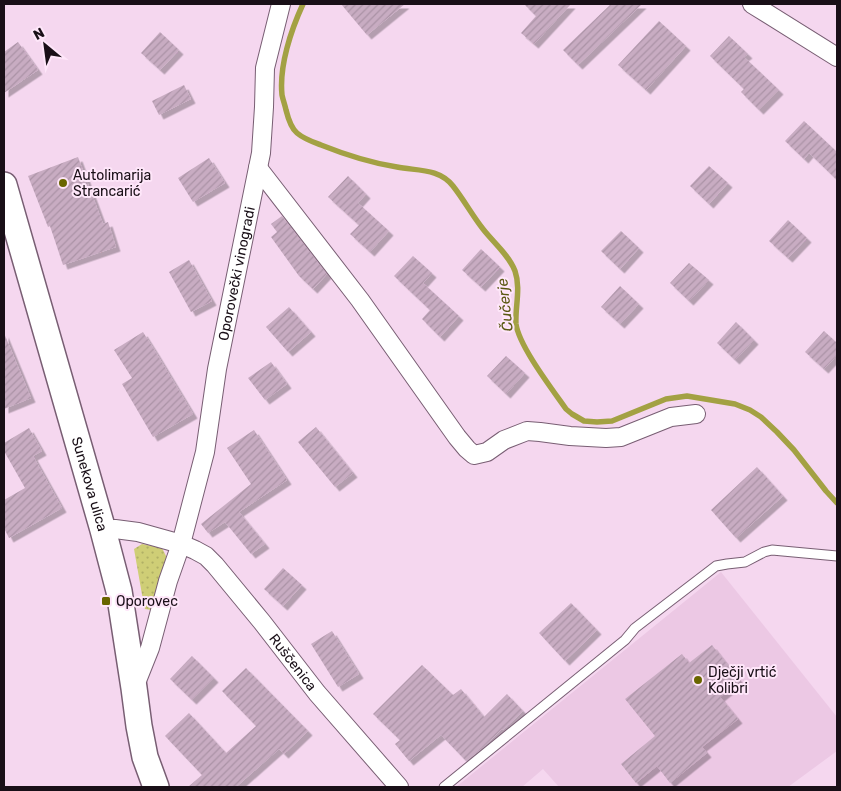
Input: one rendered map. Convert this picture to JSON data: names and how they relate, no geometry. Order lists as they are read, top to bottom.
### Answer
{
  "streets": {
    "street": ["Oporovečki vinogradi", "Sunekova ulica", "Ruščenica"]
  },
  "crossings": [
    ["Oporovečki vinogradi", "Sunekova ulica"],
    ["Oporovečki vinogradi", "Ruščenica"]
  ],
  "water": ["Čučerje"],
  "places": {
    "other": ["Autolimarija Strancarić", "Dječji vrtić Kolibri"],
    "transit": ["Oporovec"]
  },
  "north": "top left"
}
